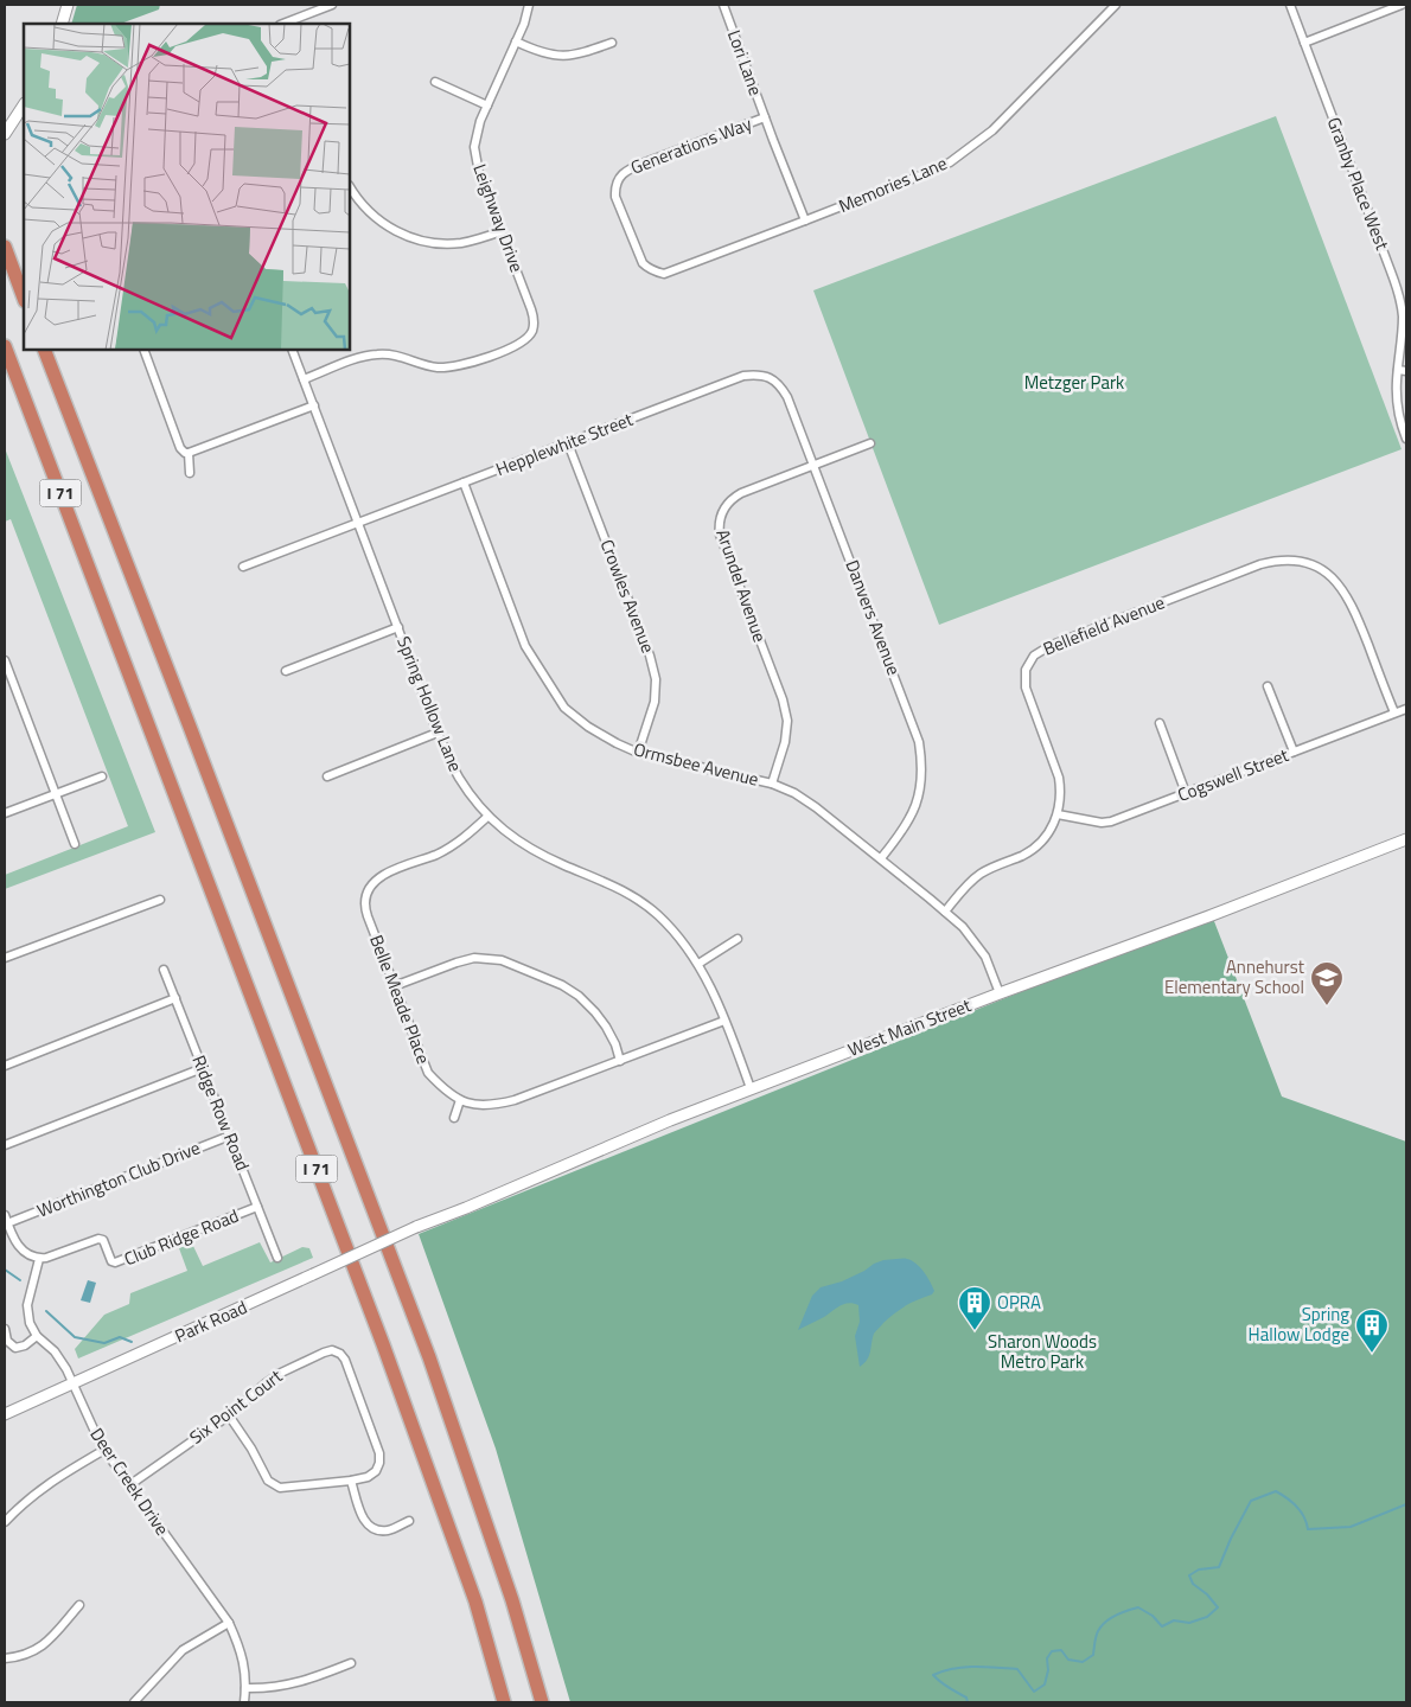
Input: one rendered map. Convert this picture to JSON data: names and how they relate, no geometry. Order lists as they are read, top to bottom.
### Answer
{
  "streets": {
    "highway": ["I 71"],
    "main road": ["West Main Street", "Park Road"],
    "street": [
      "Lori Lane",
      "Generations Way",
      "Granby Place West",
      "Memories Lane",
      "Leighway Drive",
      "Hepplewhite Street",
      "Arundel Avenue",
      "Crowles Avenue",
      "Danvers Avenue",
      "Bellefield Avenue",
      "Spring Hollow Lane",
      "Ormsbee Avenue",
      "Cogswell Street",
      "Belle Meade Place",
      "Ridge Row Road",
      "Worthington Club Drive",
      "Club Ridge Road",
      "Six Point Court",
      "Deer Creek Drive"
    ]
  },
  "crossings": [
    ["Lori Lane", "Generations Way"],
    ["Lori Lane", "Memories Lane"],
    ["Generations Way", "Memories Lane"],
    ["Leighway Drive", "Spring Hollow Lane"],
    ["Hepplewhite Street", "Crowles Avenue"],
    ["Hepplewhite Street", "Danvers Avenue"],
    ["Hepplewhite Street", "Spring Hollow Lane"],
    ["Hepplewhite Street", "Ormsbee Avenue"],
    ["Arundel Avenue", "Danvers Avenue"],
    ["Arundel Avenue", "Ormsbee Avenue"],
    ["Crowles Avenue", "Ormsbee Avenue"],
    ["Danvers Avenue", "Ormsbee Avenue"],
    ["Bellefield Avenue", "Ormsbee Avenue"],
    ["Bellefield Avenue", "Cogswell Street"],
    ["Spring Hollow Lane", "Belle Meade Place"],
    ["Spring Hollow Lane", "West Main Street"],
    ["Ormsbee Avenue", "West Main Street"],
    ["West Main Street", "Park Road"],
    ["Ridge Row Road", "Worthington Club Drive"],
    ["Ridge Row Road", "Club Ridge Road"],
    ["Club Ridge Road", "Deer Creek Drive"],
    ["Park Road", "Deer Creek Drive"],
    ["Six Point Court", "Deer Creek Drive"]
  ],
  "parks": ["Metzger Park", "Sharon Woods Metro Park"],
  "places": {
    "school or university": ["Annehurst Elementary School"],
    "building": ["OPRA", "Spring Hallow Lodge"]
  }
}
